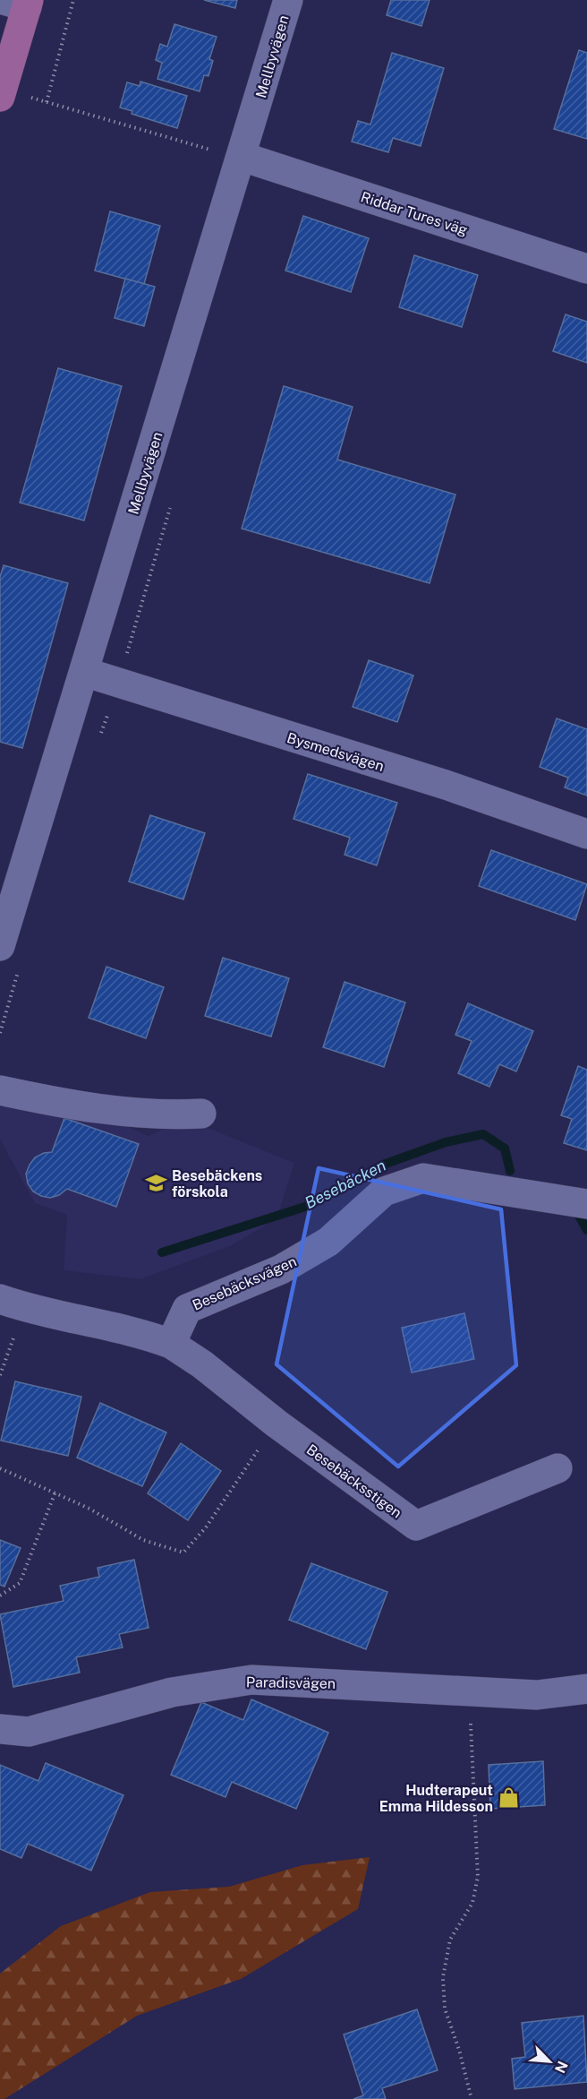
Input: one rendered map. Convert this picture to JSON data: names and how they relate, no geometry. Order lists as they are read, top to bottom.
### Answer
{
  "streets": {
    "street": [
      "Mellbyvägen",
      "Riddar Tures väg",
      "Bysmedsvägen",
      "Besebäcksvägen",
      "Besebäcksstigen",
      "Paradisvägen"
    ]
  },
  "crossings": [
    ["Mellbyvägen", "Riddar Tures väg"],
    ["Mellbyvägen", "Bysmedsvägen"],
    ["Besebäcksvägen", "Besebäcksstigen"]
  ],
  "water": ["Besebäcken"],
  "places": {
    "school or university": ["Besebäckens förskola"],
    "shop": ["Hudterapeut Emma Hildesson"]
  },
  "north": "bottom right"
}
